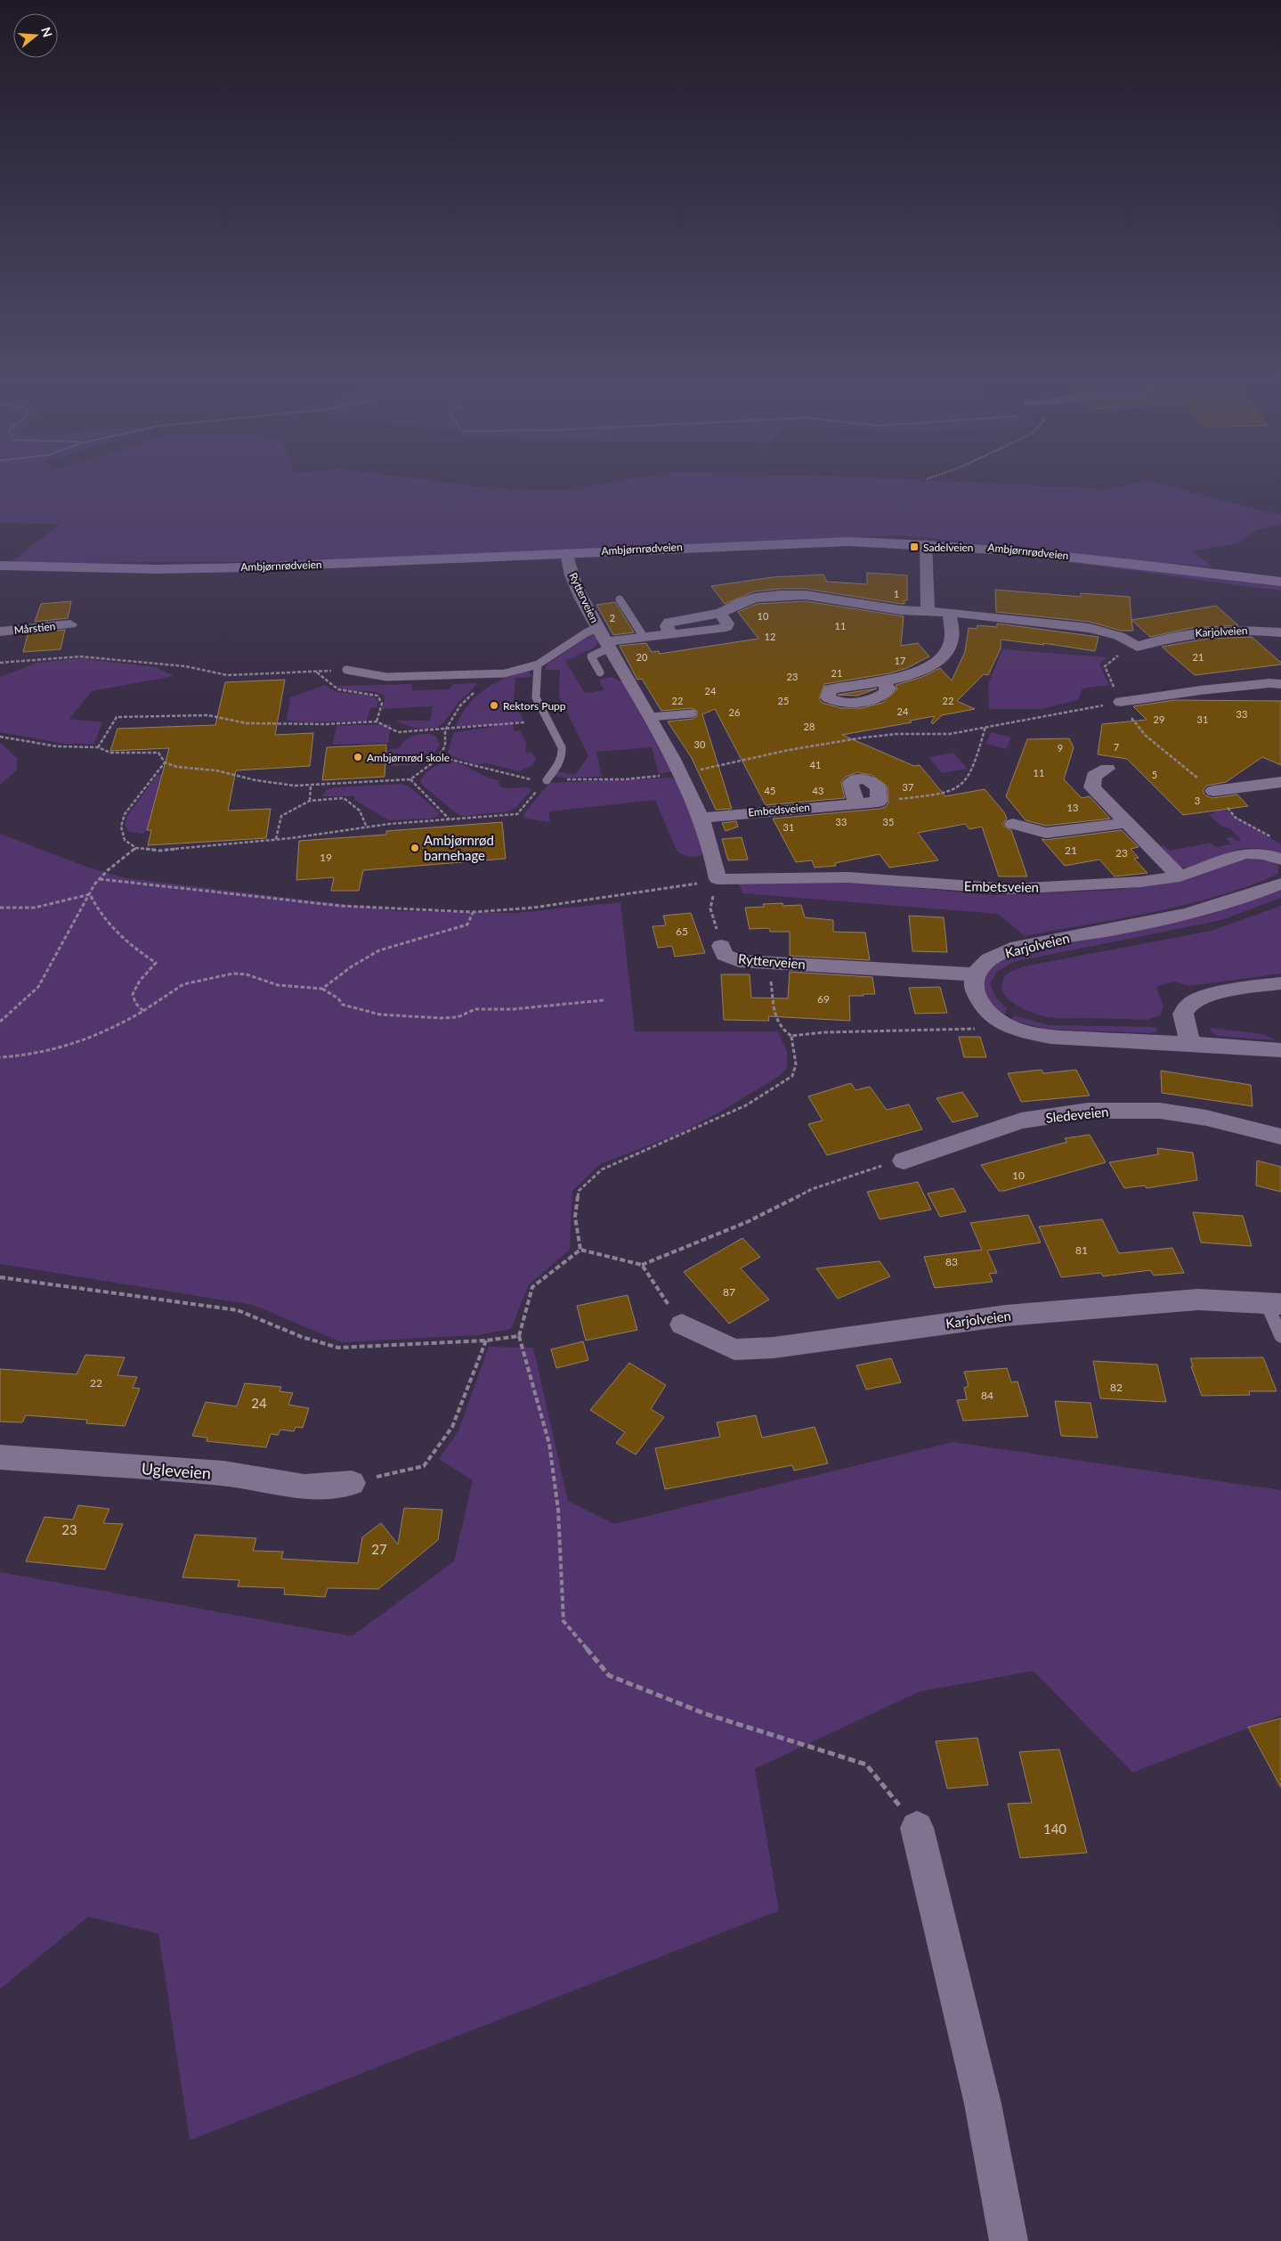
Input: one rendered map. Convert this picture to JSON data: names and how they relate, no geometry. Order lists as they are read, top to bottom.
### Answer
{
  "streets": {
    "street": [
      "Ambjørnrødveien",
      "Rytterveien",
      "Mårstien",
      "Karjolveien",
      "Embedsveien",
      "Embetsveien",
      "Sledeveien",
      "Ugleveien"
    ]
  },
  "crossings": [
    ["Ambjørnrødveien", "Rytterveien"],
    ["Rytterveien", "Karjolveien"],
    ["Rytterveien", "Embedsveien"],
    ["Rytterveien", "Embetsveien"]
  ],
  "places": {
    "transit": ["Sadelveien"],
    "other": ["Rektors Pupp", "Ambjørnrød skole", "Ambjørnrød barnehage"]
  },
  "house_numbers": [
    "1",
    "10",
    "2",
    "11",
    "12",
    "20",
    "21",
    "17",
    "21",
    "23",
    "24",
    "22",
    "25",
    "22",
    "24",
    "26",
    "33",
    "29",
    "31",
    "28",
    "30",
    "7",
    "9",
    "41",
    "11",
    "5",
    "37",
    "45",
    "43",
    "3",
    "13",
    "33",
    "35",
    "31",
    "21",
    "23",
    "19",
    "65",
    "69",
    "10",
    "81",
    "83",
    "87",
    "22",
    "82",
    "84",
    "24",
    "23",
    "27",
    "140"
  ],
  "north": "right"
}
